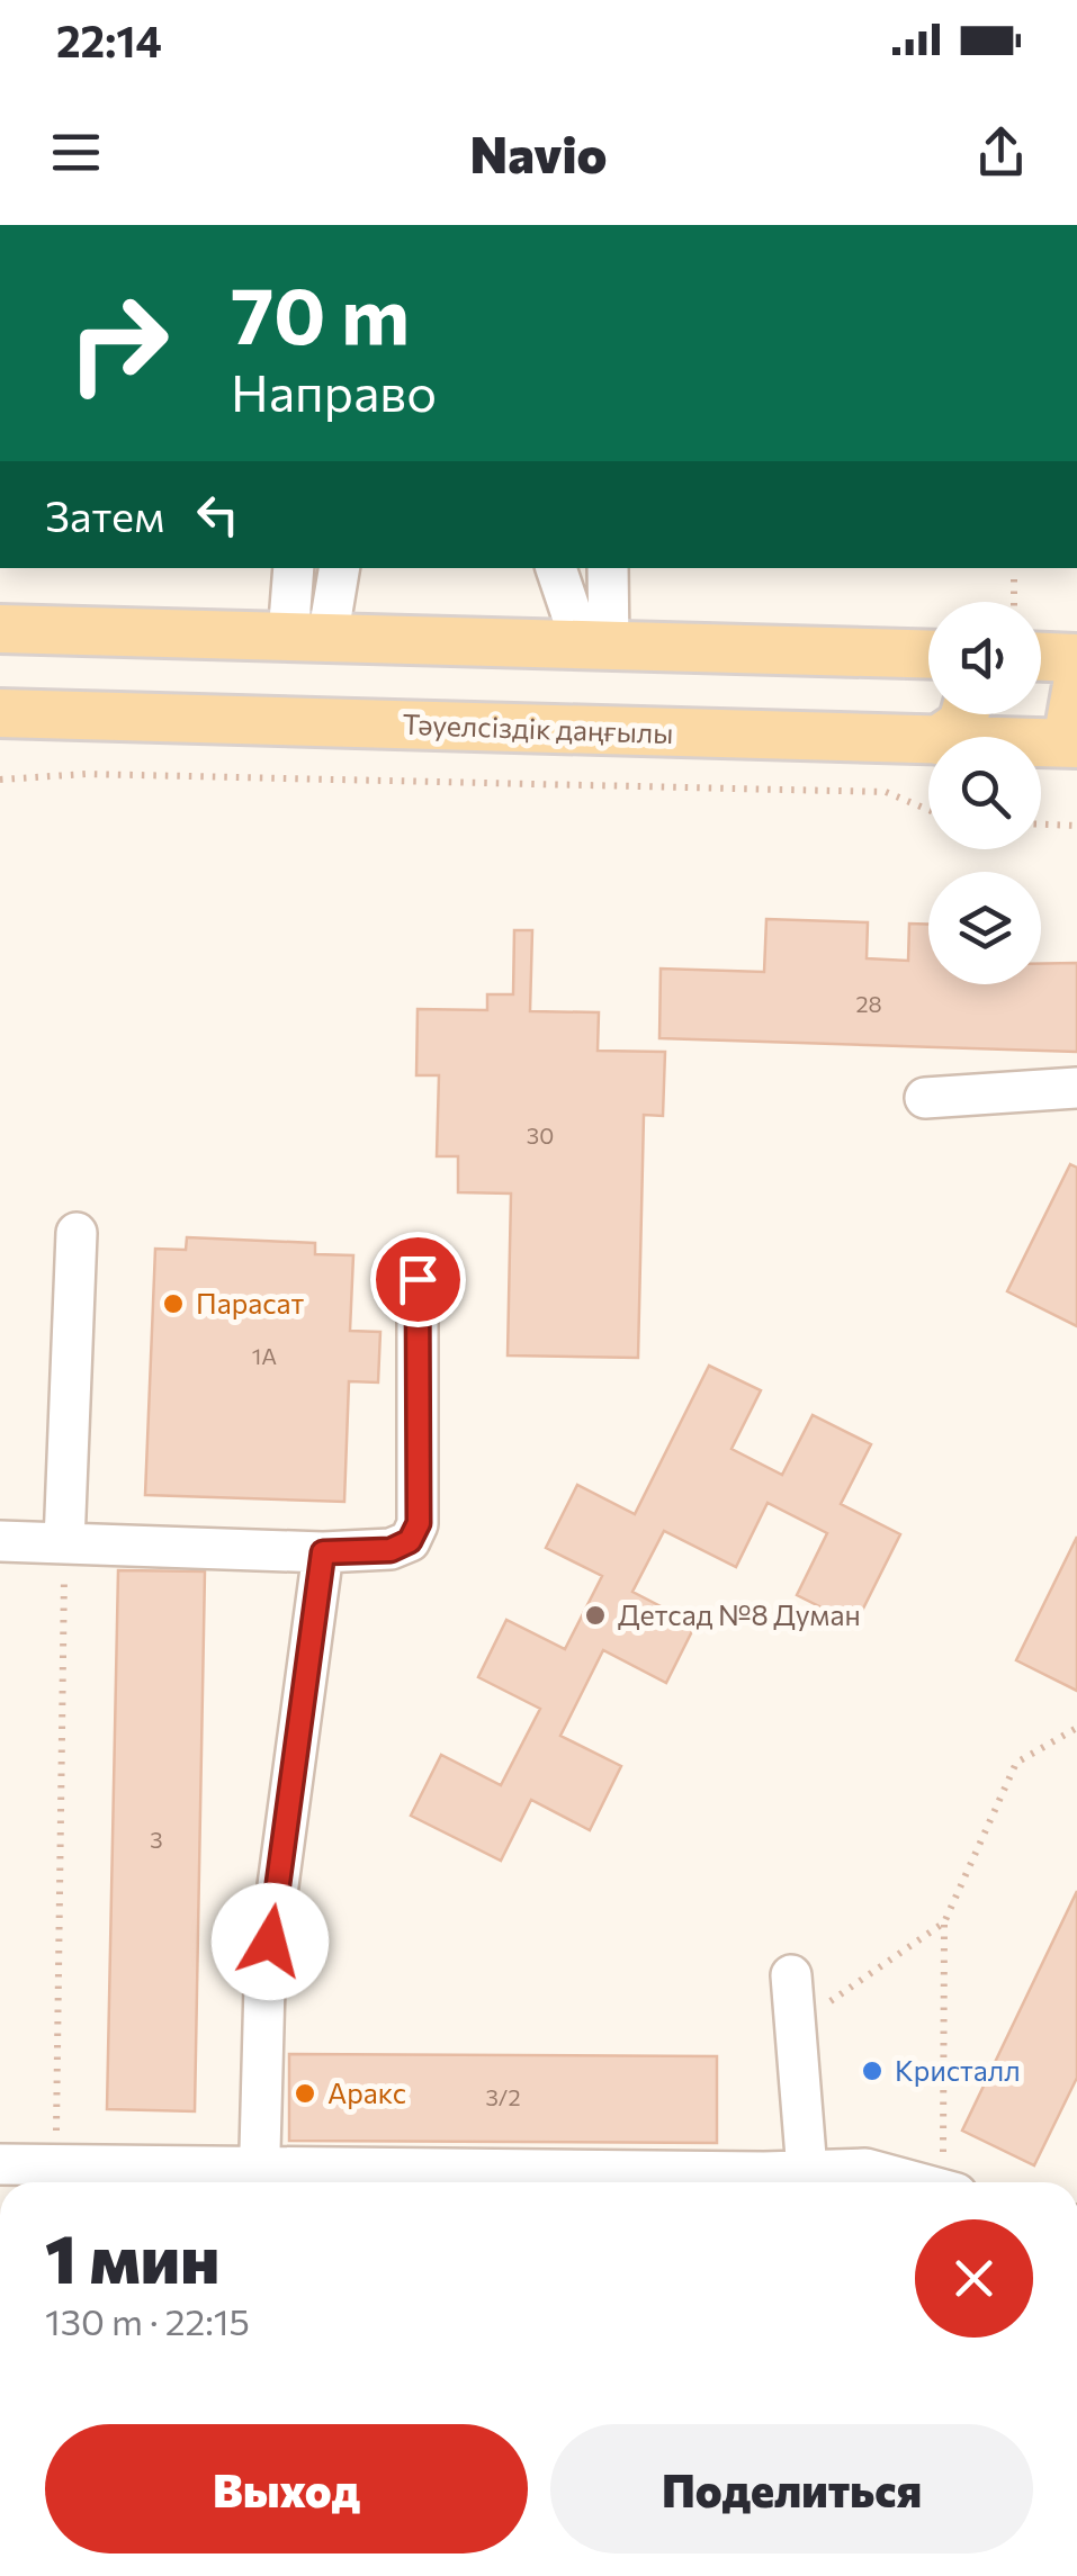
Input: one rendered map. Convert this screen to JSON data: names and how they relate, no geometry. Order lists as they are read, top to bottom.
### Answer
{
  "streets": {
    "main road": ["Тәуелсіздік даңғылы"]
  },
  "places": [
    "Парасат",
    "Детсад №8 Думан",
    "Кристалл",
    "Аракс"
  ],
  "house_numbers": [
    "28",
    "30",
    "1А",
    "3",
    "3/2"
  ],
  "page": {
    "status": "22:14",
    "header": "Navio",
    "turn": ["70 m", "Направо"],
    "then": "Затем",
    "heading": ["1 мин", "130 m · 22:15"],
    "buttons": ["Выход", "Поделиться"]
  }
}
